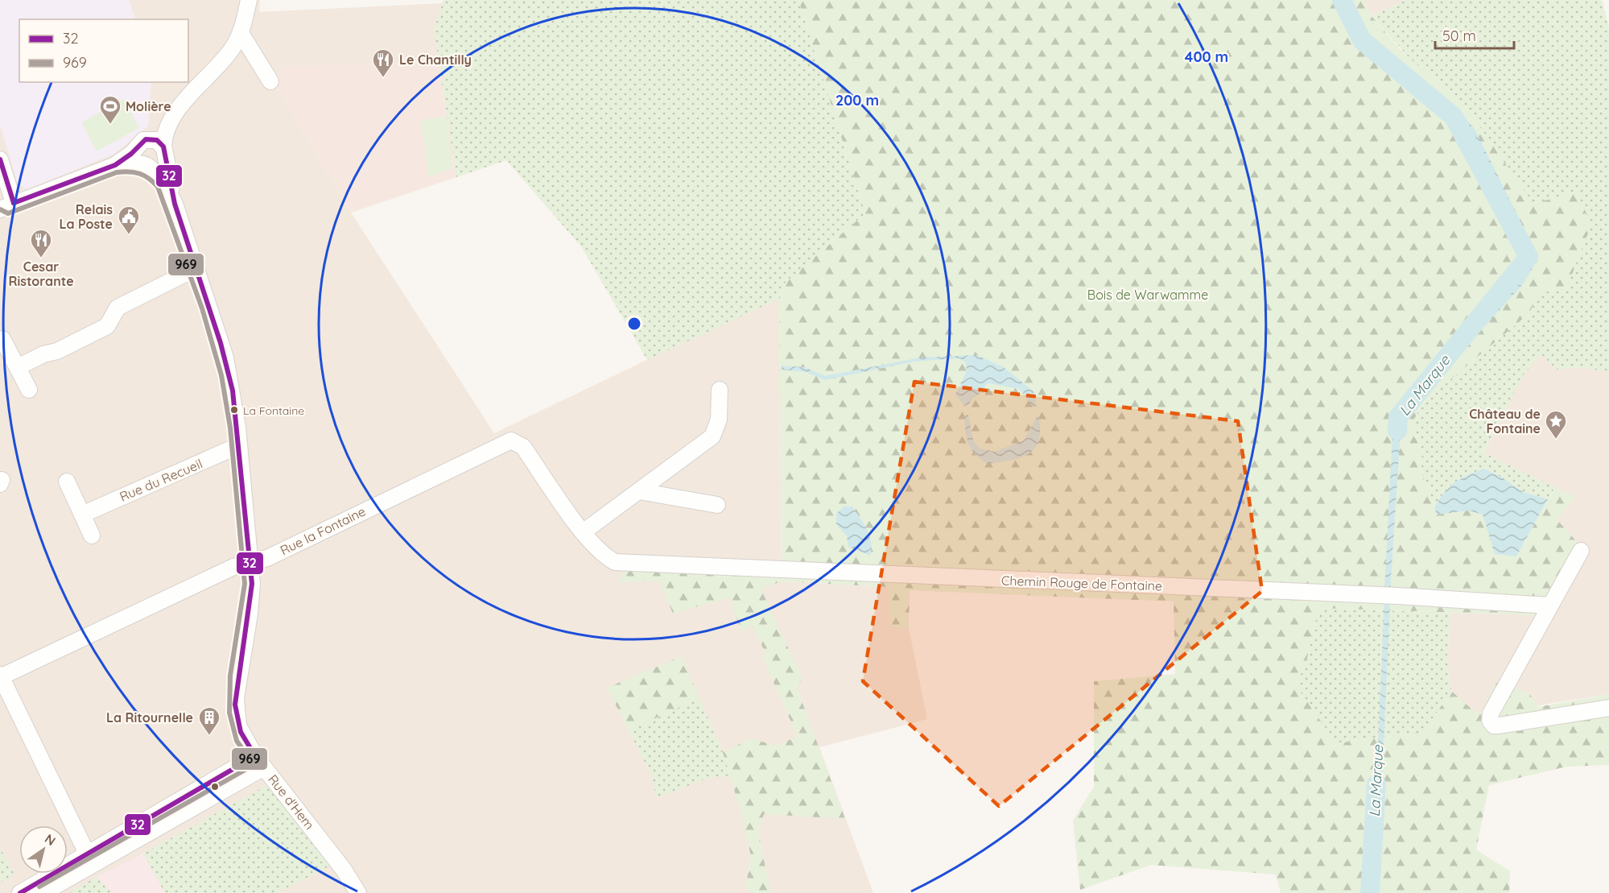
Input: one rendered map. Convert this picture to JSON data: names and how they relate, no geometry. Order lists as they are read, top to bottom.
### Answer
{
  "streets": {
    "street": [
      "Rue du Recueil",
      "Rue la Fontaine",
      "Chemin Rouge de Fontaine",
      "Rue d'Hem"
    ]
  },
  "crossings": [
    ["Rue la Fontaine", "Chemin Rouge de Fontaine"],
    ["Rue la Fontaine", "Rue d'Hem"]
  ],
  "water": ["La Marque"],
  "parks": ["Bois de Warwamme"],
  "places": {
    "restaurant": ["Le Chantilly", "Cesar Ristorante"],
    "sports": ["Molière"],
    "public building": ["Relais La Poste"],
    "other": ["La Fontaine"],
    "place": ["Château de Fontaine"],
    "building": ["La Ritournelle"]
  },
  "lines": ["transit line 32", "transit line 969"],
  "legend": ["32", "969"],
  "scale_bar": "50 m",
  "north": "top right",
  "rings": ["400 m", "200 m"]
}
